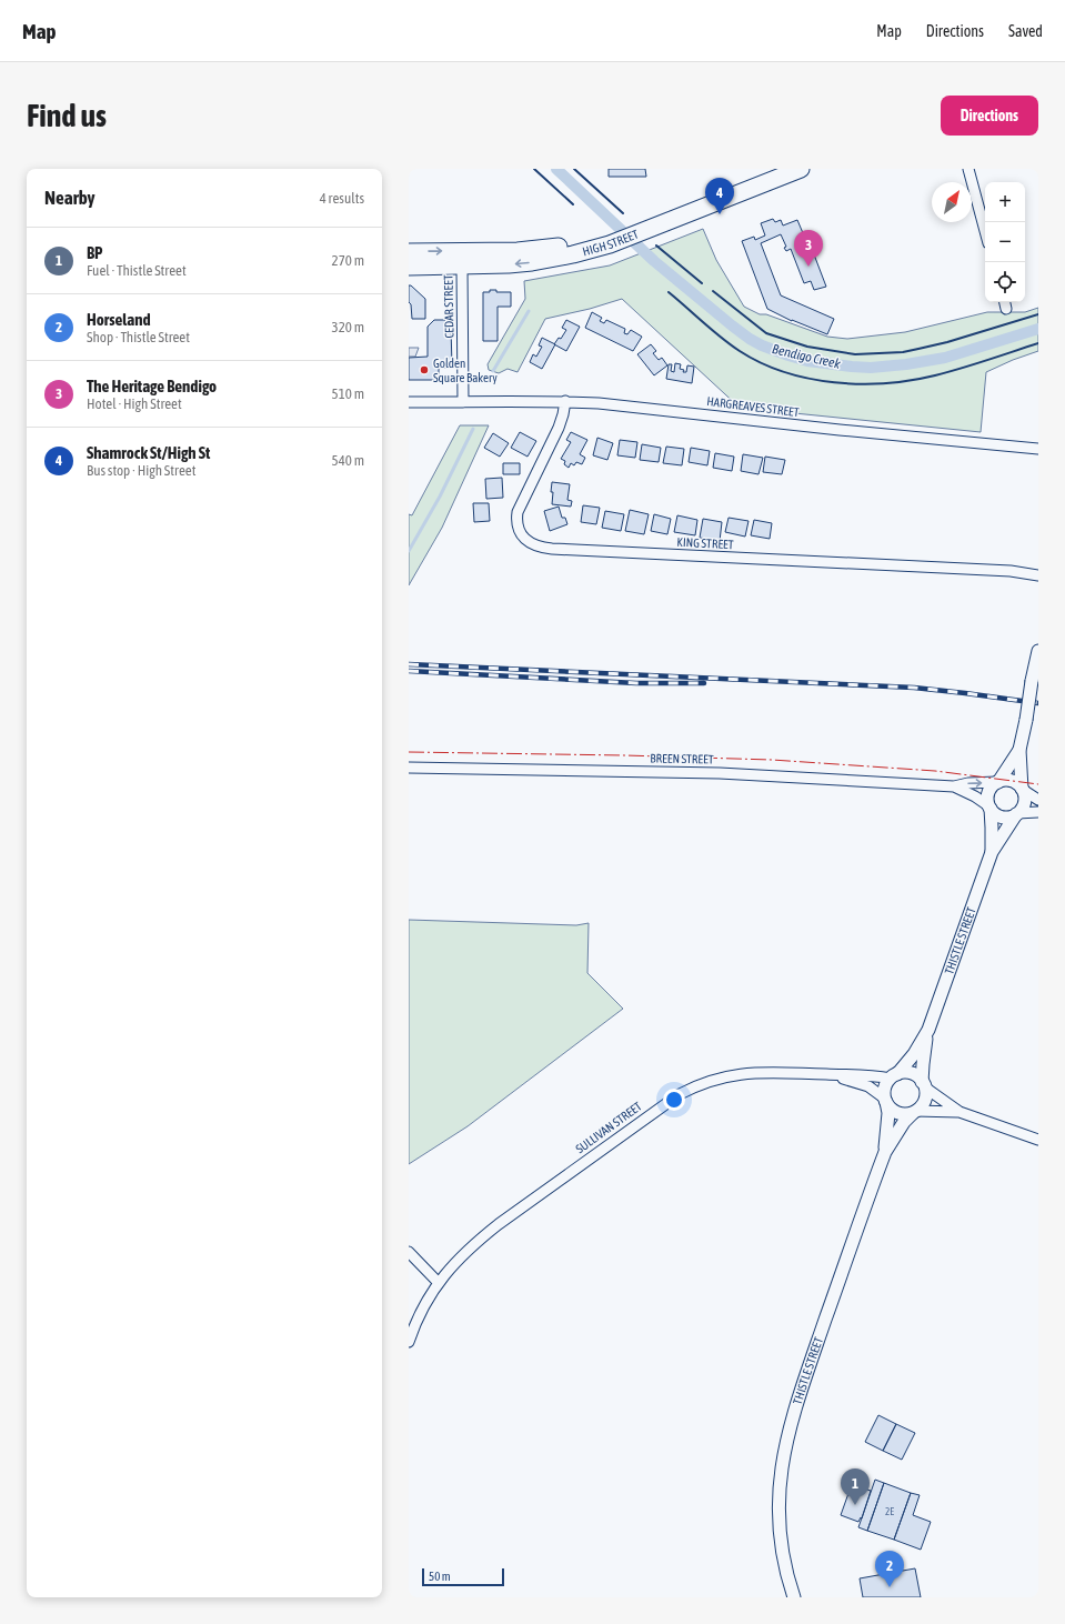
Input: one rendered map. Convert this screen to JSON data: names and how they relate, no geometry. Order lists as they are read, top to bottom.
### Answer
{
  "streets": {
    "highway": ["HIGH STREET"],
    "street": [
      "CEDAR STREET",
      "HARGREAVES STREET",
      "KING STREET",
      "BREEN STREET",
      "THISTLE STREET",
      "SULLIVAN STREET"
    ]
  },
  "crossings": [
    ["HIGH STREET", "CEDAR STREET"],
    ["CEDAR STREET", "HARGREAVES STREET"],
    ["HARGREAVES STREET", "KING STREET"],
    ["BREEN STREET", "THISTLE STREET"],
    ["THISTLE STREET", "SULLIVAN STREET"]
  ],
  "water": ["Bendigo Creek"],
  "places": ["Golden Square Bakery"],
  "house_numbers": ["2E"],
  "scale_bar": "50 m",
  "north": "top right",
  "page": {
    "header": "Map",
    "nav": ["Map", "Directions", "Saved"],
    "buttons": "Directions",
    "title": "Find us",
    "heading": ["Nearby", "4 results"],
    "pins": [
      "4",
      "3",
      "1",
      "2"
    ],
    "map_buttons": ["+", "−"],
    "list": [
      {
        "mark": "1",
        "name": "BP",
        "note": "Fuel · Thistle Street",
        "value": "270 m"
      },
      {
        "mark": "2",
        "name": "Horseland",
        "note": "Shop · Thistle Street",
        "value": "320 m"
      },
      {
        "mark": "3",
        "name": "The Heritage Bendigo",
        "note": "Hotel · High Street",
        "value": "510 m"
      },
      {
        "mark": "4",
        "name": "Shamrock St/High St",
        "note": "Bus stop · High Street",
        "value": "540 m"
      }
    ],
    "scale": "50 m"
  }
}
